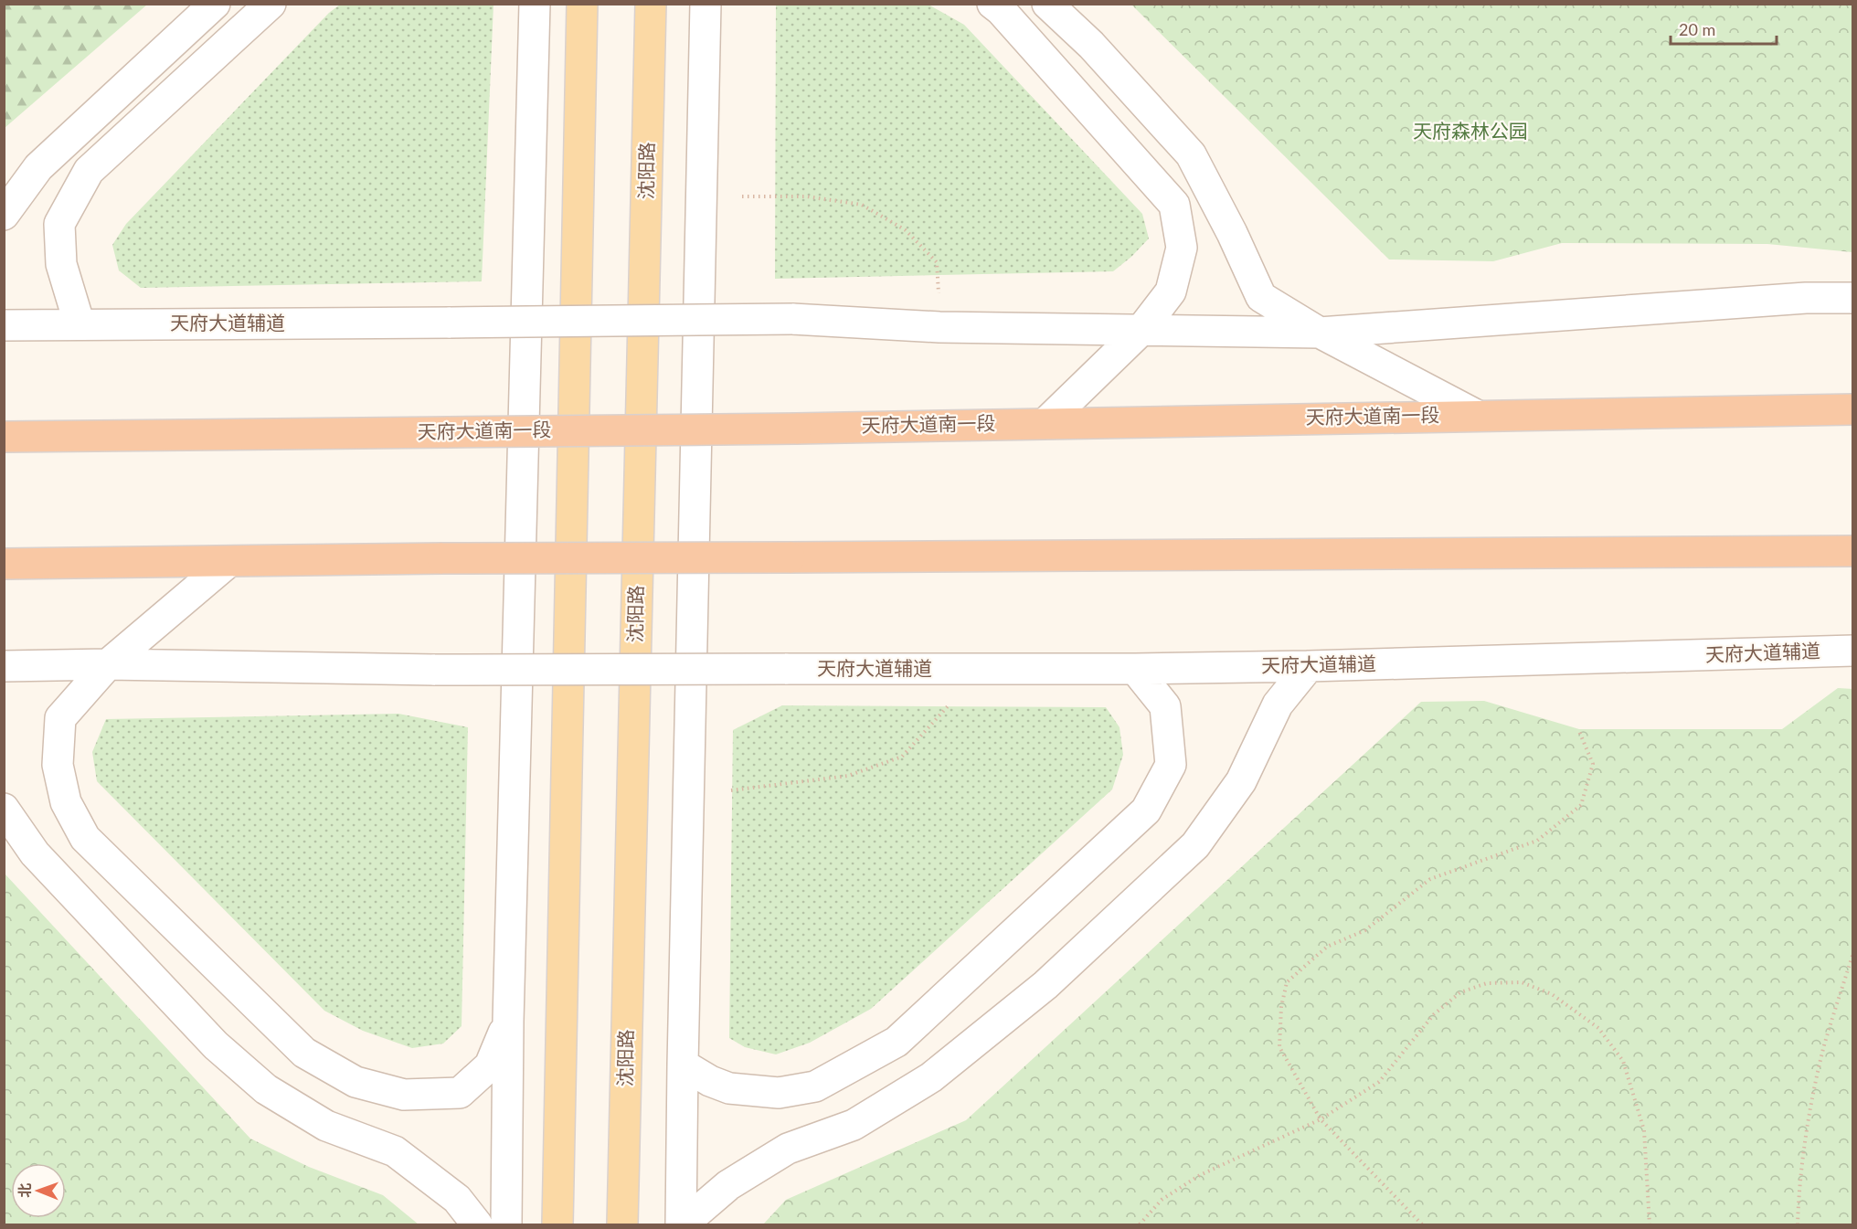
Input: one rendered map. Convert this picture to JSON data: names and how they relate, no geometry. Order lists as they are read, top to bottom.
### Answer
{
  "streets": {
    "highway": ["天府大道南一段"],
    "main road": ["沈阳路"],
    "street": ["天府大道辅道"]
  },
  "parks": ["天府森林公园"],
  "scale_bar": "20 m",
  "north": "left"
}
